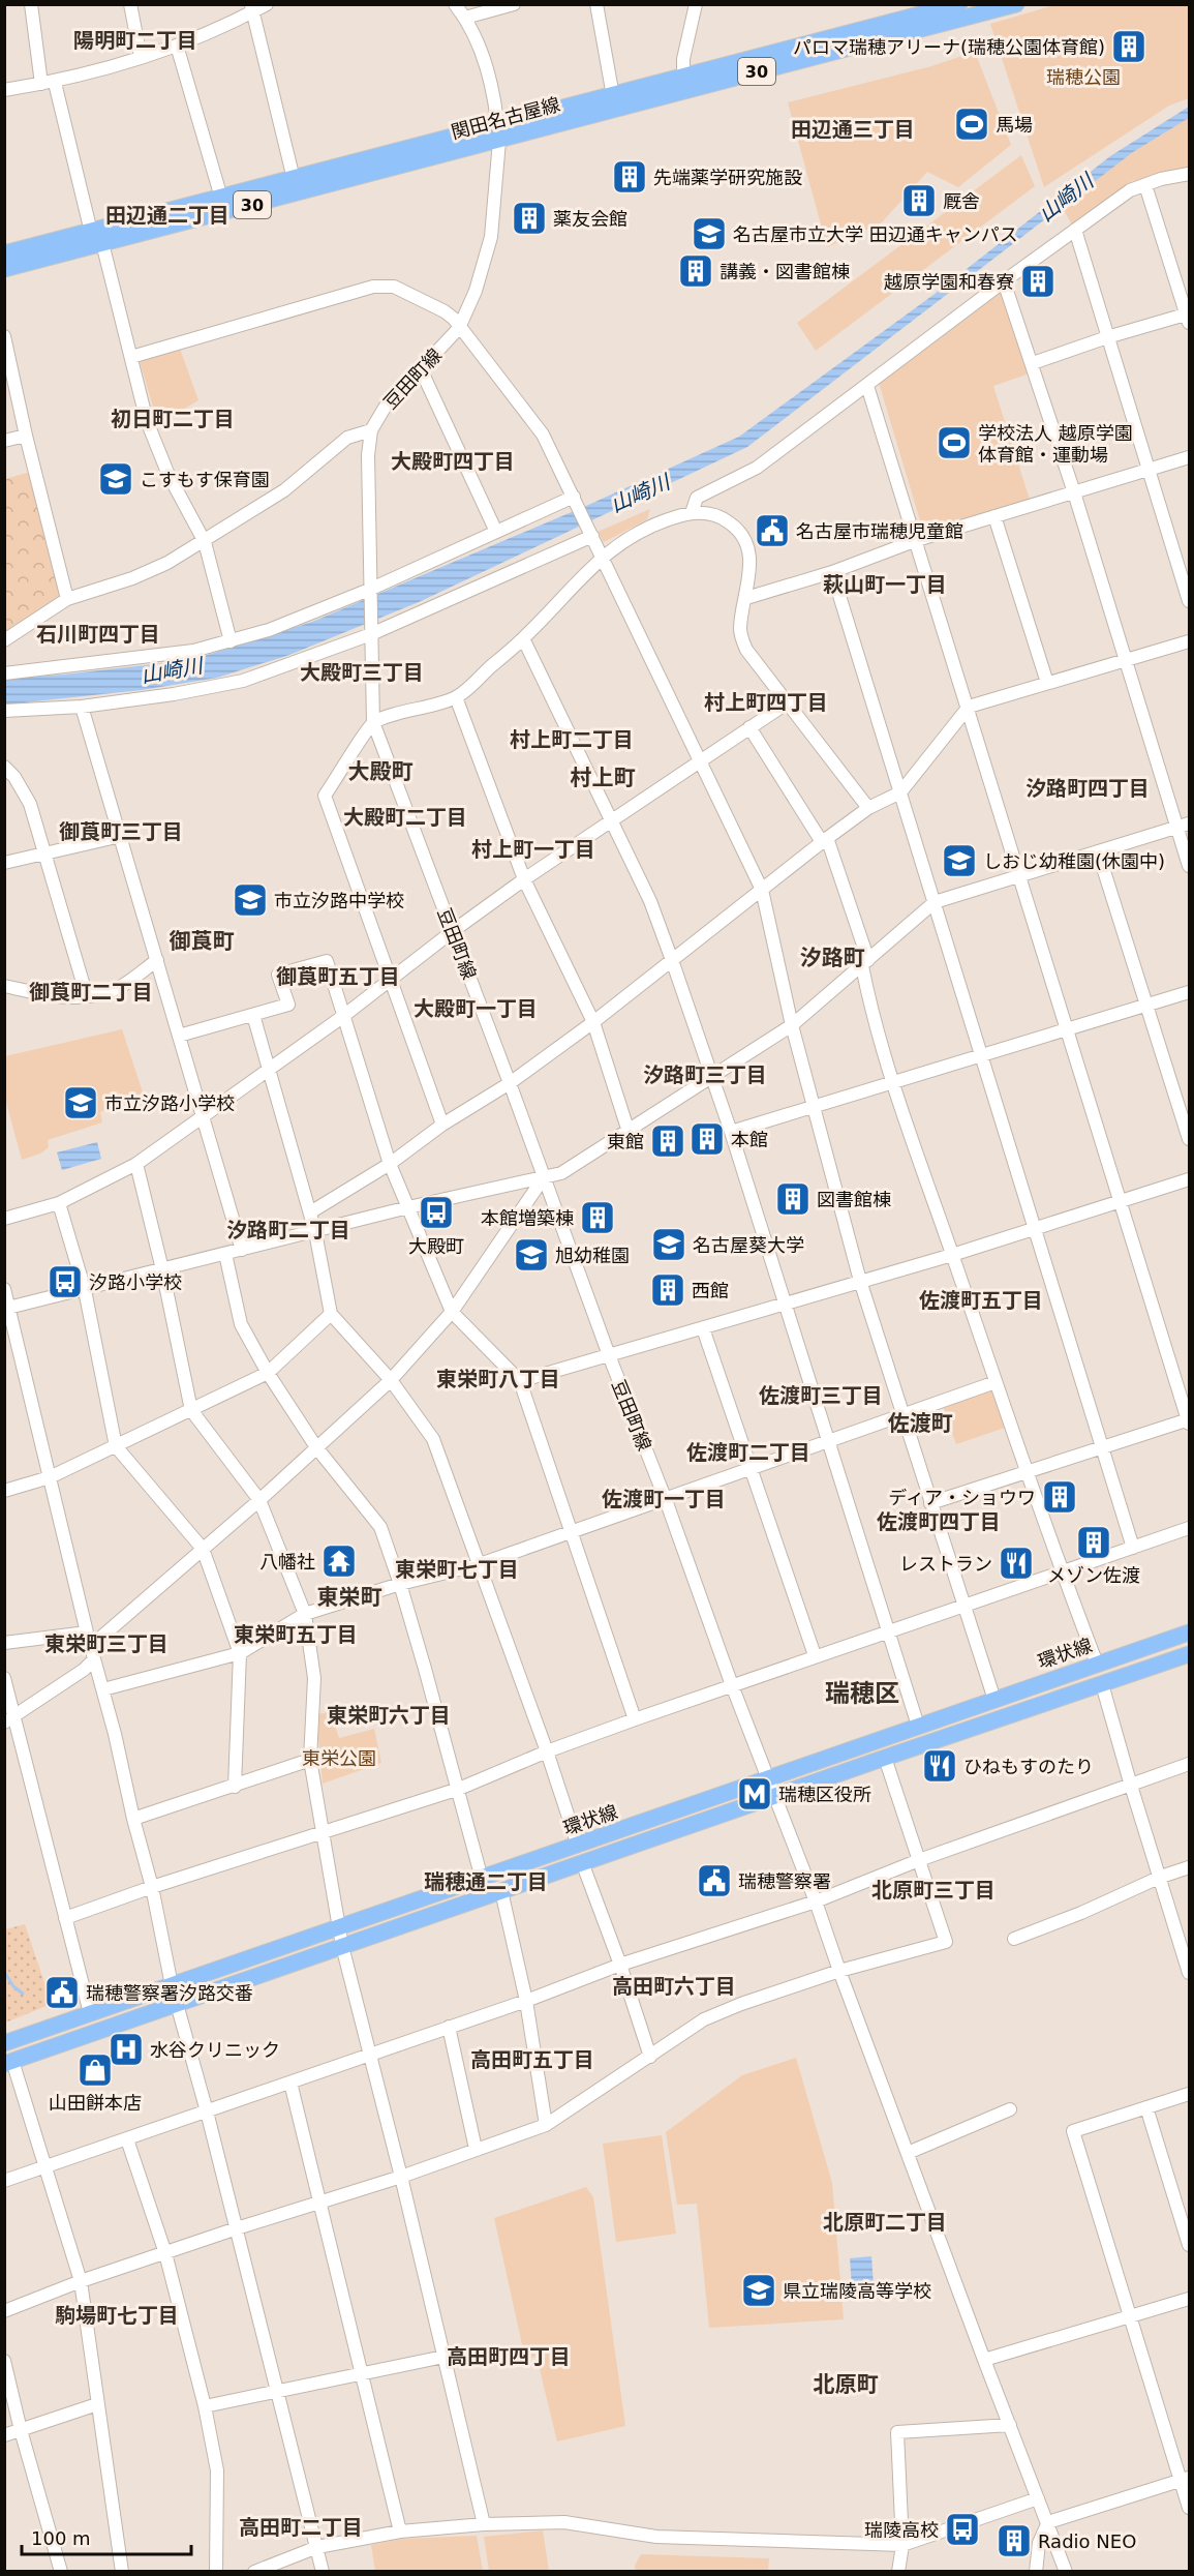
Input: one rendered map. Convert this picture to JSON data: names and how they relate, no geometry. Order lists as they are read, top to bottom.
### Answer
{
  "streets": {
    "main road": ["30", "関田名古屋線", "環状線"],
    "street": ["豆田町線"]
  },
  "crossings": [
    ["関田名古屋線", "豆田町線"],
    ["豆田町線", "環状線"]
  ],
  "districts": [
    "陽明町二丁目",
    "田辺通三丁目",
    "田辺通二丁目",
    "初日町二丁目",
    "大殿町四丁目",
    "萩山町一丁目",
    "石川町四丁目",
    "大殿町三丁目",
    "村上町四丁目",
    "村上町二丁目",
    "大殿町",
    "村上町",
    "汐路町四丁目",
    "大殿町二丁目",
    "御莨町三丁目",
    "村上町一丁目",
    "御莨町",
    "汐路町",
    "御莨町五丁目",
    "御莨町二丁目",
    "大殿町一丁目",
    "汐路町三丁目",
    "汐路町二丁目",
    "佐渡町五丁目",
    "東栄町八丁目",
    "佐渡町三丁目",
    "佐渡町",
    "佐渡町二丁目",
    "佐渡町一丁目",
    "佐渡町四丁目",
    "東栄町七丁目",
    "東栄町",
    "東栄町五丁目",
    "東栄町三丁目",
    "瑞穂区",
    "東栄町六丁目",
    "瑞穂通二丁目",
    "北原町三丁目",
    "高田町六丁目",
    "高田町五丁目",
    "北原町二丁目",
    "駒場町七丁目",
    "高田町四丁目",
    "北原町",
    "高田町二丁目"
  ],
  "water": ["山崎川"],
  "parks": ["瑞穂公園", "東栄公園"],
  "places": {
    "building": [
      "パロマ瑞穂アリーナ(瑞穂公園体育館)",
      "先端薬学研究施設",
      "厩舎",
      "薬友会館",
      "講義・図書館棟",
      "越原学園和春寮",
      "本館",
      "東館",
      "図書館棟",
      "本館増築棟",
      "西館",
      "ディア・ショウワ",
      "メゾン佐渡",
      "Radio NEO"
    ],
    "sports": ["馬場", "学校法人 越原学園 体育館・運動場"],
    "school or university": [
      "名古屋市立大学 田辺通キャンパス",
      "こすもす保育園",
      "しおじ幼稚園(休園中)",
      "市立汐路中学校",
      "市立汐路小学校",
      "名古屋葵大学",
      "旭幼稚園",
      "県立瑞陵高等学校"
    ],
    "public building": ["名古屋市瑞穂児童館", "瑞穂警察署", "瑞穂警察署汐路交番"],
    "bus stop": ["大殿町", "汐路小学校", "瑞陵高校"],
    "temple": ["八幡社"],
    "restaurant": ["レストラン", "ひねもすのたり"],
    "metro station": ["瑞穂区役所"],
    "hospital": ["水谷クリニック"],
    "shop": ["山田餅本店"]
  },
  "scale_bar": "100 m"
}
